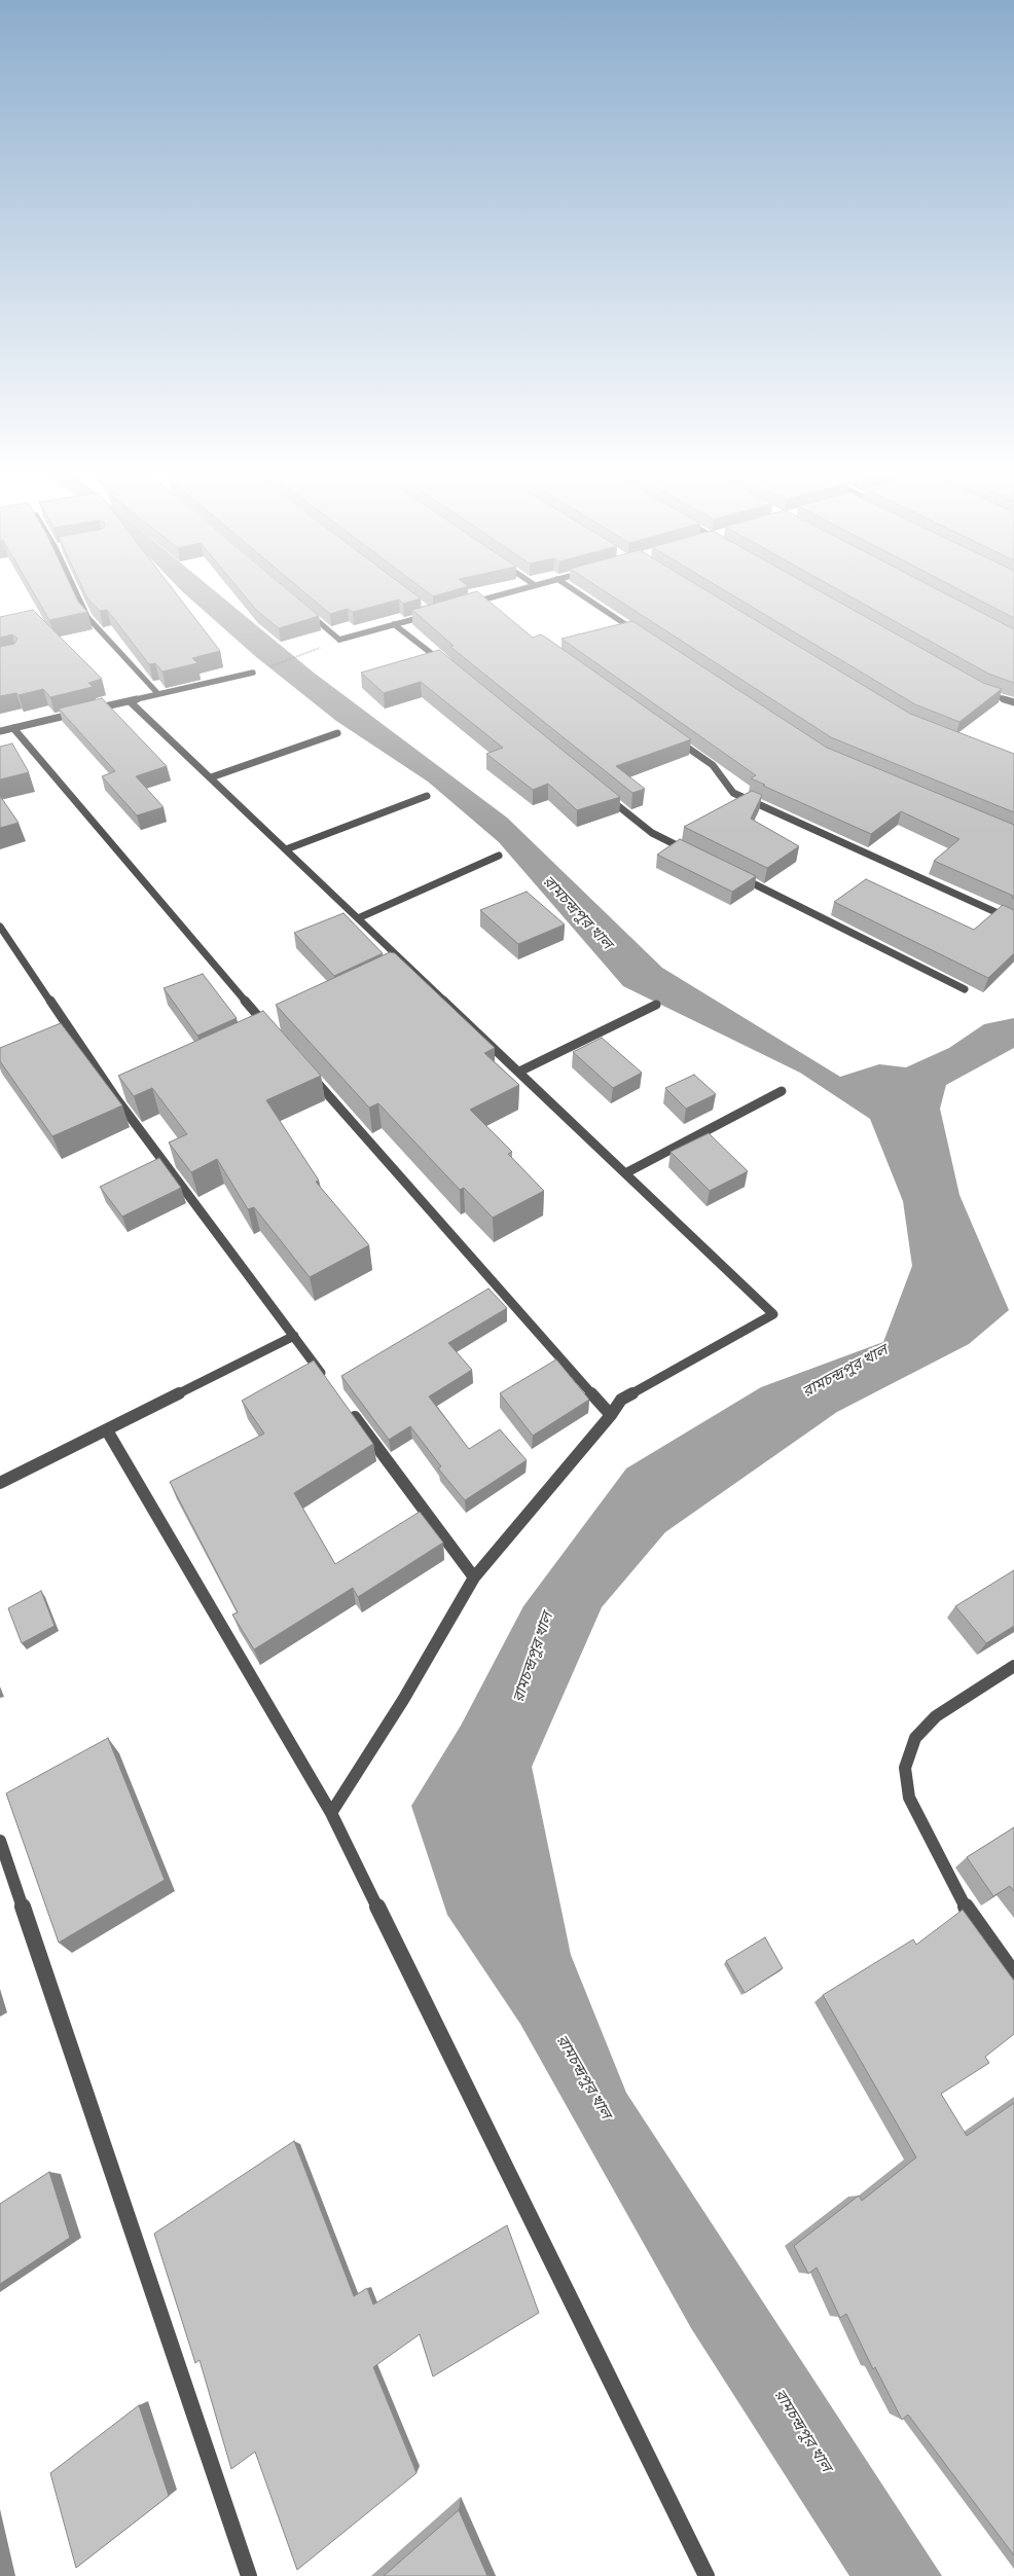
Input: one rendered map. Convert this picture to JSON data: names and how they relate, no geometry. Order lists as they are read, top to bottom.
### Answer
{
  "water": ["রামচন্দ্রপুর খাল"]
}
